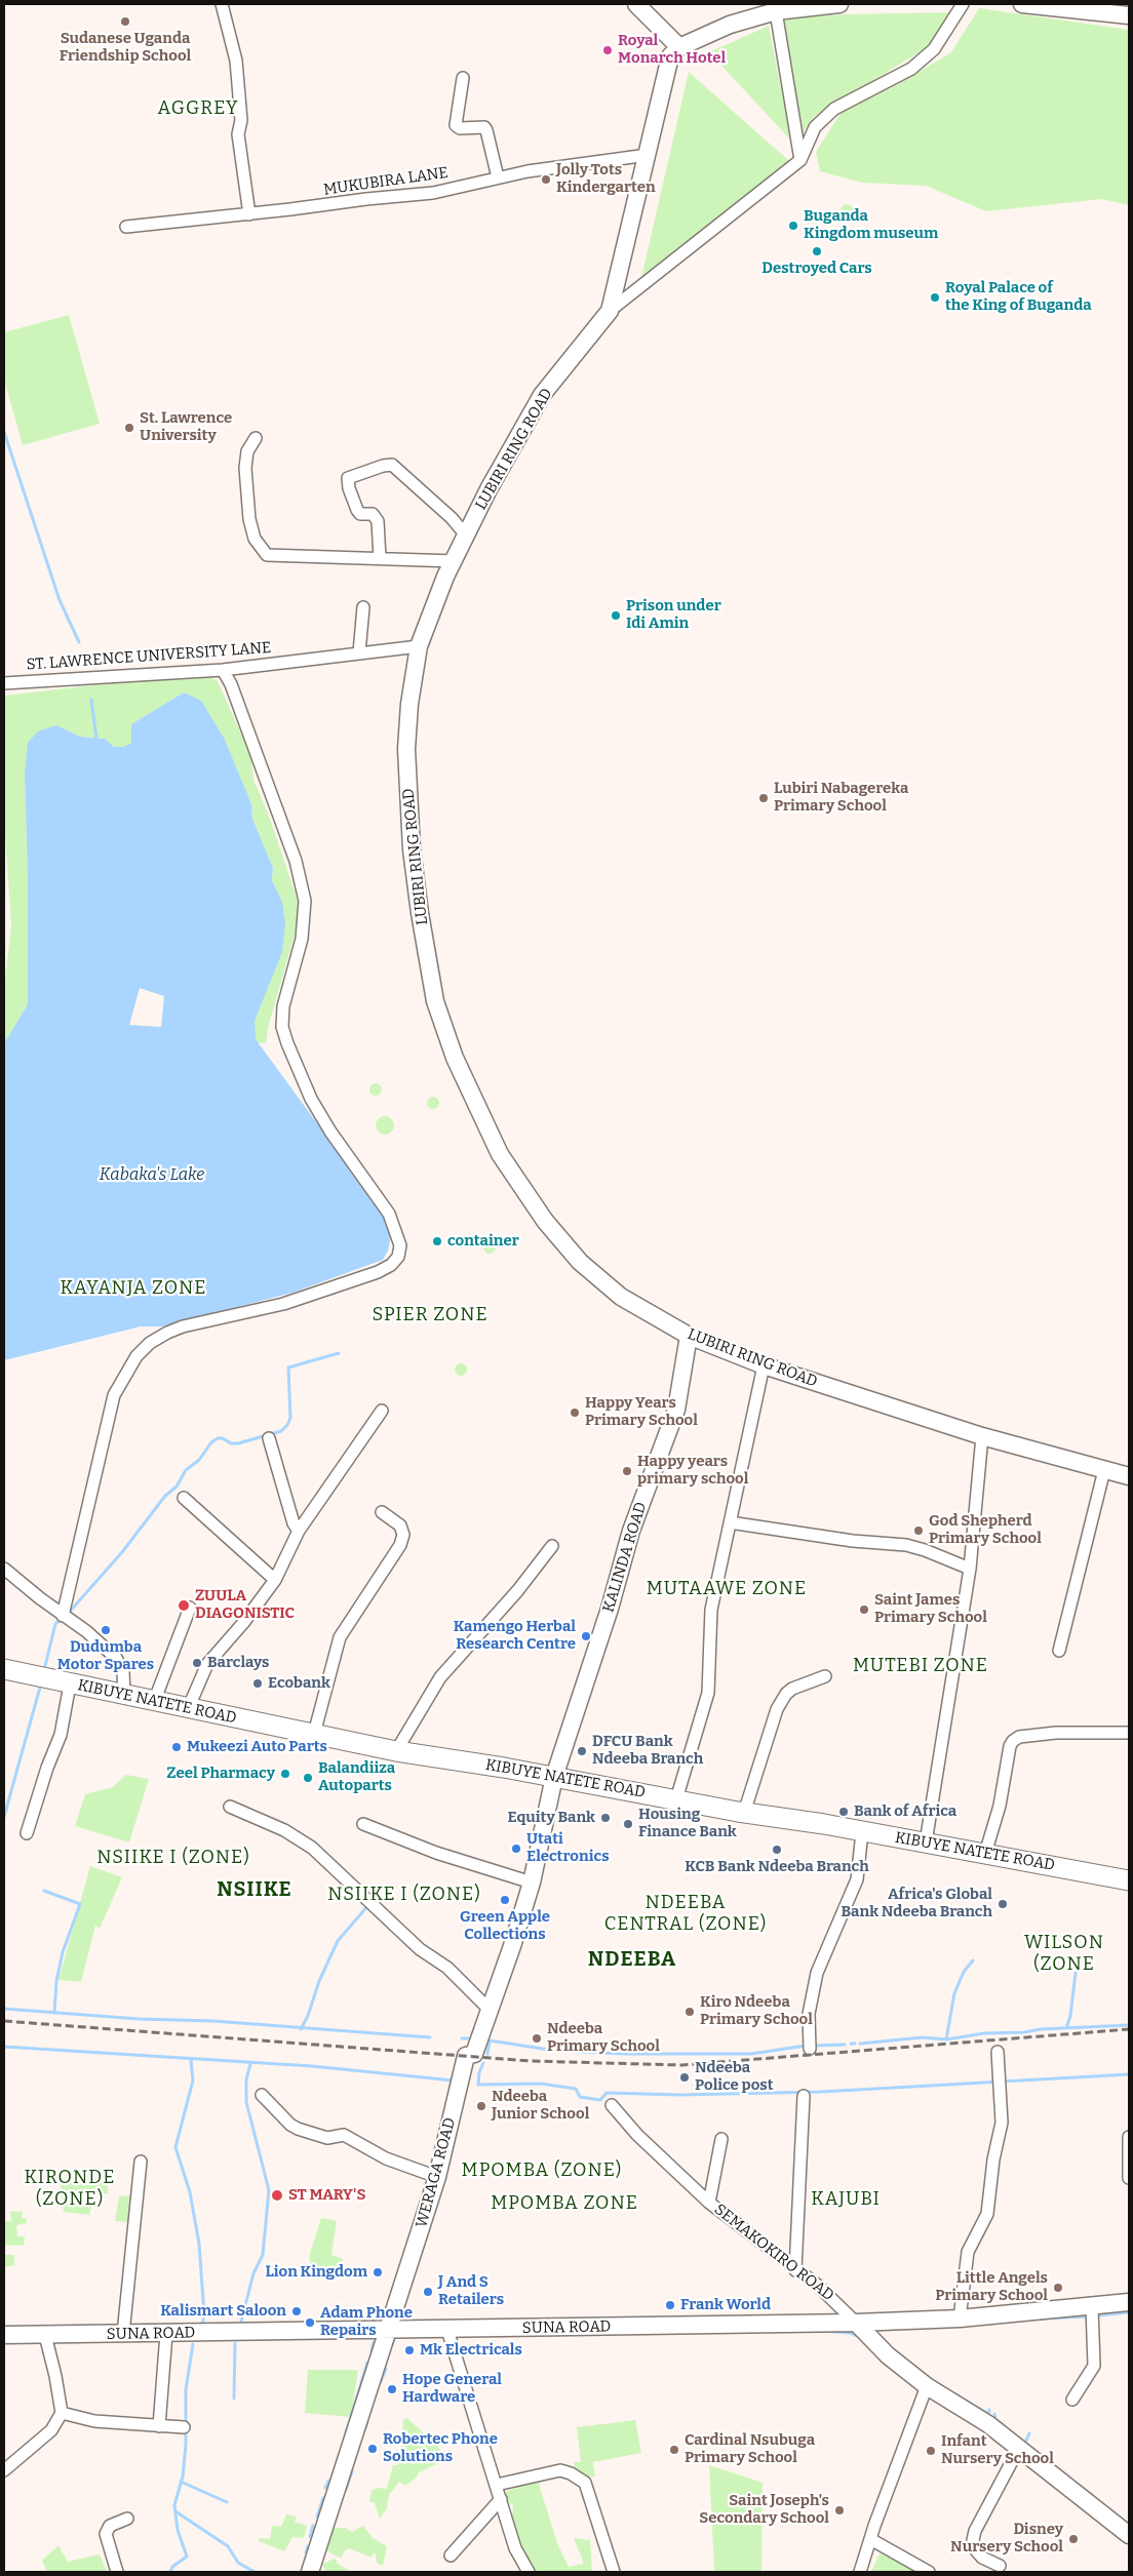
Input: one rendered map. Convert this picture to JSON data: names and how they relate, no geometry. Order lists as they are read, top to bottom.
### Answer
{
  "streets": {
    "main road": ["KIBUYE NATETE ROAD"],
    "street": [
      "MUKUBIRA LANE",
      "LUBIRI RING ROAD",
      "ST. LAWRENCE UNIVERSITY LANE",
      "KALINDA ROAD",
      "WERAGA ROAD",
      "SEMAKOKIRO ROAD",
      "SUNA ROAD"
    ]
  },
  "crossings": [
    ["MUKUBIRA LANE", "LUBIRI RING ROAD"],
    ["LUBIRI RING ROAD", "ST. LAWRENCE UNIVERSITY LANE"],
    ["LUBIRI RING ROAD", "KALINDA ROAD"],
    ["KALINDA ROAD", "KIBUYE NATETE ROAD"],
    ["KALINDA ROAD", "WERAGA ROAD"],
    ["KIBUYE NATETE ROAD", "WERAGA ROAD"],
    ["WERAGA ROAD", "SUNA ROAD"],
    ["SEMAKOKIRO ROAD", "SUNA ROAD"]
  ],
  "districts": [
    "AGGREY",
    "KAYANJA ZONE",
    "SPIER ZONE",
    "MUTAAWE ZONE",
    "MUTEBI ZONE",
    "NSIIKE I (ZONE)",
    "NSIIKE",
    "NSIIKE I (ZONE)",
    "NDEEBA CENTRAL (ZONE)",
    "WILSON (ZONE",
    "NDEEBA",
    "MPOMBA (ZONE)",
    "KIRONDE (ZONE)",
    "KAJUBI",
    "MPOMBA ZONE"
  ],
  "water": ["Kabaka's Lake"],
  "places": [
    "Sudanese Uganda Friendship School",
    "Royal Monarch Hotel",
    "Jolly Tots Kindergarten",
    "Buganda Kingdom museum",
    "Destroyed Cars",
    "Royal Palace of the King of Buganda",
    "St. Lawrence University",
    "Prison under Idi Amin",
    "Lubiri Nabagereka Primary School",
    "container",
    "Happy Years Primary School",
    "Happy years primary school",
    "God Shepherd Primary School",
    "ZUULA DIAGONISTIC",
    "Saint James Primary School",
    "Dudumba Motor Spares",
    "Kamengo Herbal Research Centre",
    "Barclays",
    "Ecobank",
    "Mukeezi Auto Parts",
    "DFCU Bank Ndeeba Branch",
    "Zeel Pharmacy",
    "Balandiiza Autoparts",
    "Bank of Africa",
    "Equity Bank",
    "Housing Finance Bank",
    "Utati Electronics",
    "KCB Bank Ndeeba Branch",
    "Green Apple Collections",
    "Africa's Global Bank Ndeeba Branch",
    "Kiro Ndeeba Primary School",
    "Ndeeba Primary School",
    "Ndeeba Police post",
    "Ndeeba Junior School",
    "ST MARY'S",
    "Lion Kingdom",
    "Little Angels Primary School",
    "J And S Retailers",
    "Frank World",
    "Kalismart Saloon",
    "Adam Phone Repairs",
    "Mk Electricals",
    "Hope General Hardware",
    "Robertec Phone Solutions",
    "Cardinal Nsubuga Primary School",
    "Infant Nursery School",
    "Saint Joseph's Secondary School",
    "Disney Nursery School"
  ]
}
